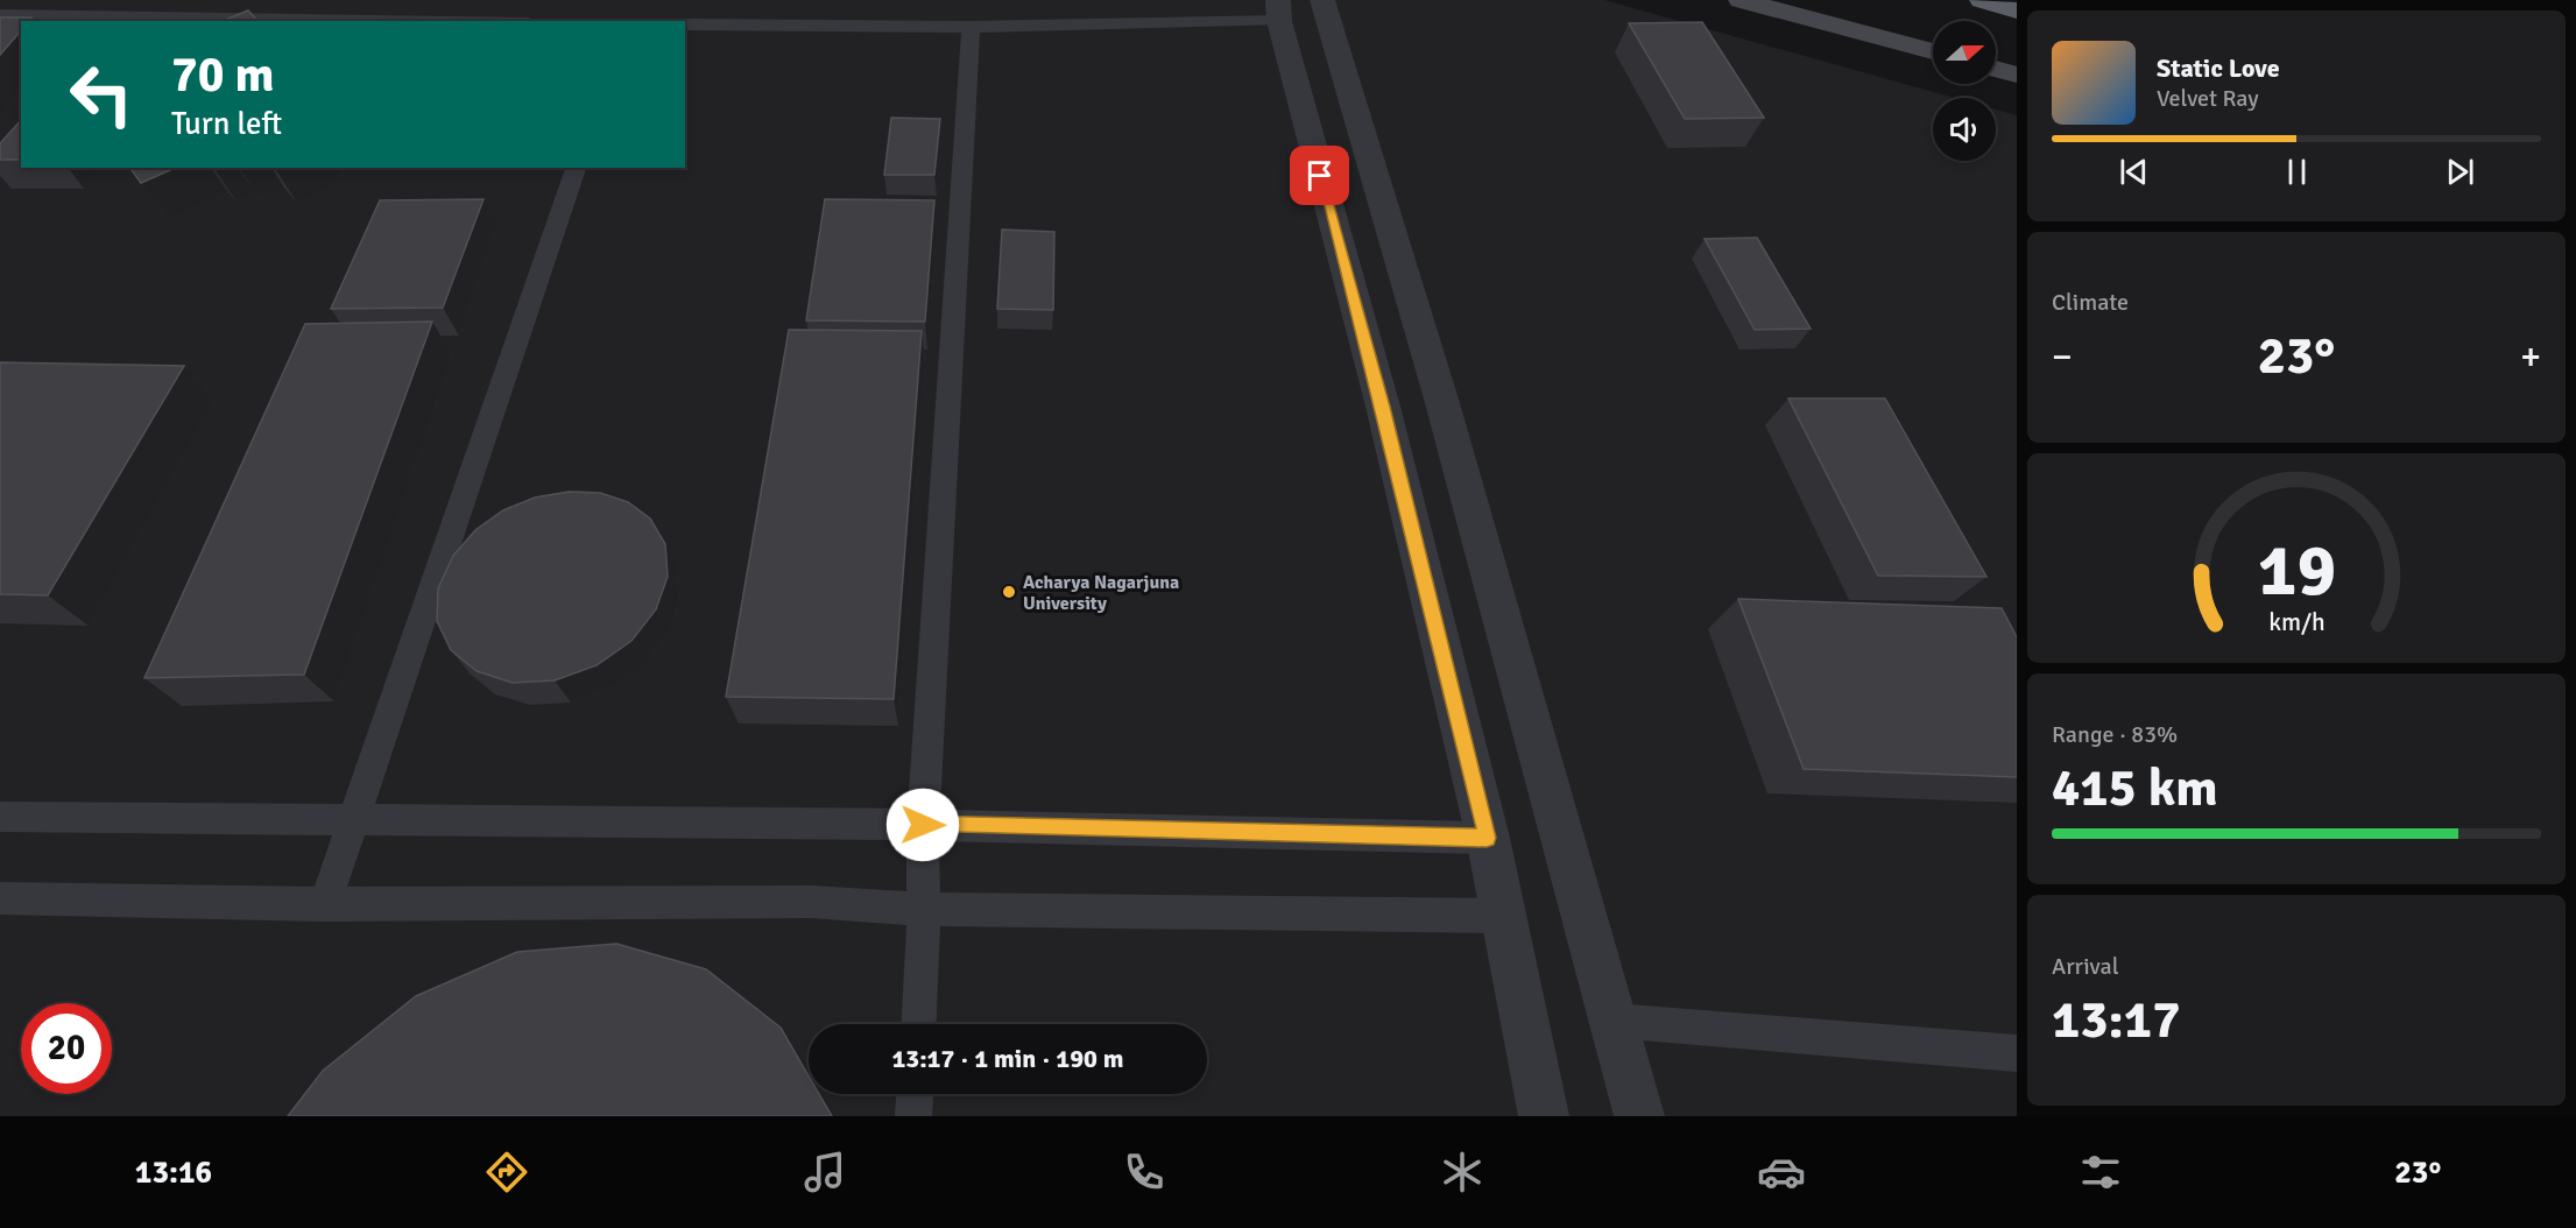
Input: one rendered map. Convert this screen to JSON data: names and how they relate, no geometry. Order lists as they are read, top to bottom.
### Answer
{
  "places": ["Acharya Nagarjuna University"],
  "north": "right",
  "page": {
    "turn": ["70 m", "Turn left"],
    "song": ["Static Love", "Velvet Ray"],
    "tile": [
      "Climate",
      ["Range · 83%", "415 km"],
      ["Arrival", "13:17"]
    ],
    "heat": ["−", "23°", "+"],
    "limit": "20",
    "trip": "13:17 · 1 min · 190 m",
    "tabs": ["13:16", "23°"],
    "gauge": ["19", "km/h"]
  }
}
